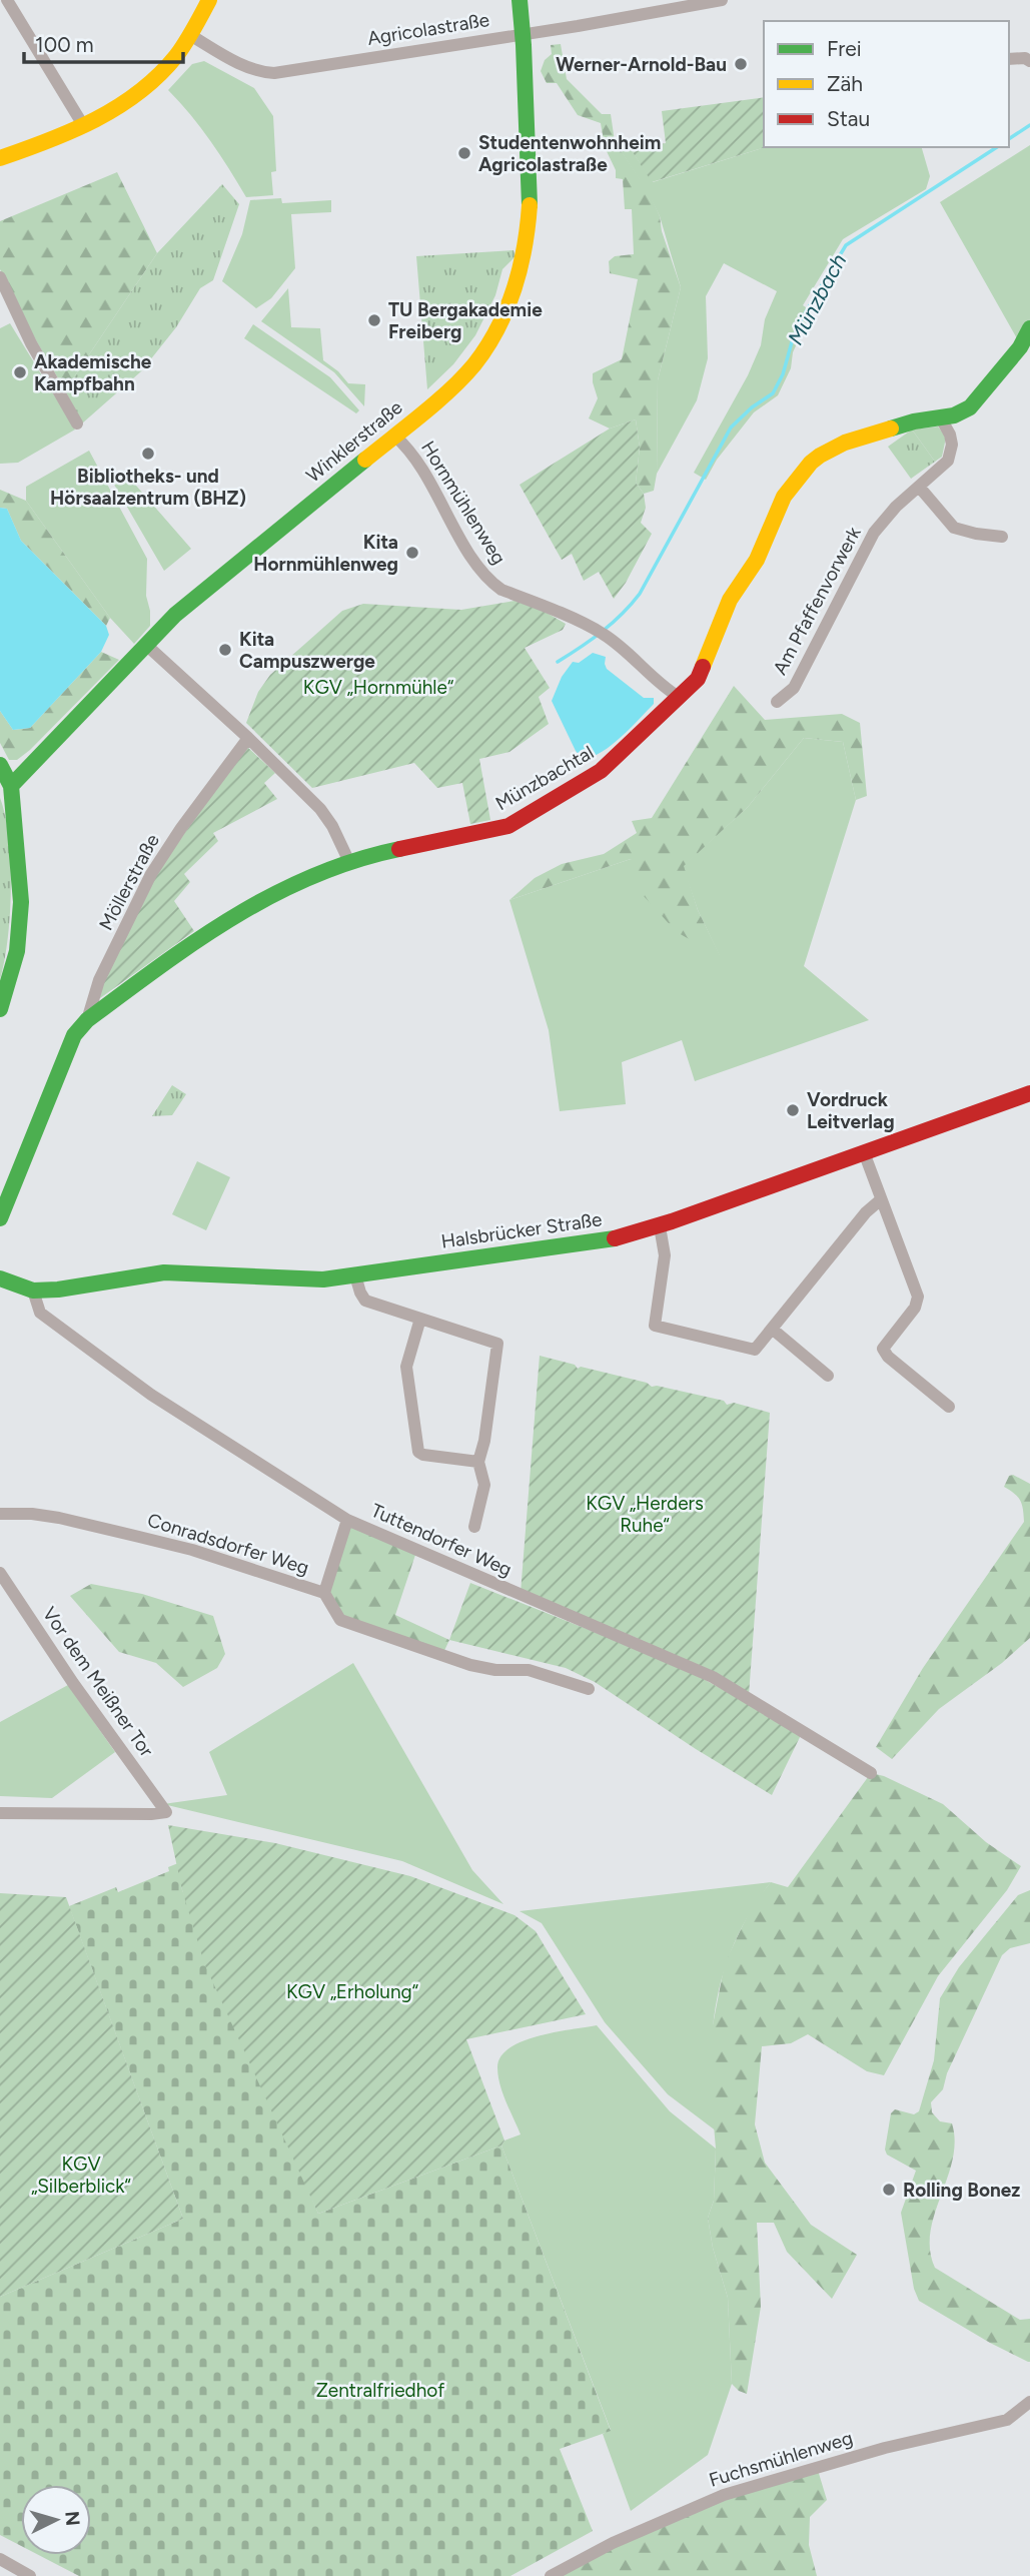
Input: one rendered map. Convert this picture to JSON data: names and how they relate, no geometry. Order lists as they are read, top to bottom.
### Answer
{
  "streets": {
    "street": [
      "Agricolastraße",
      "Winklerstraße",
      "Hornmühlenweg",
      "Am Pfaffenvorwerk",
      "Münzbachtal",
      "Möllerstraße",
      "Halsbrücker Straße",
      "Tuttendorfer Weg",
      "Conradsdorfer Weg",
      "Vor dem Meißner Tor",
      "Fuchsmühlenweg"
    ]
  },
  "crossings": [
    ["Agricolastraße", "Winklerstraße"],
    ["Winklerstraße", "Hornmühlenweg"],
    ["Hornmühlenweg", "Münzbachtal"],
    ["Am Pfaffenvorwerk", "Münzbachtal"],
    ["Münzbachtal", "Möllerstraße"],
    ["Halsbrücker Straße", "Tuttendorfer Weg"]
  ],
  "water": ["Münzbach"],
  "parks": [
    "KGV „Hornmühle“",
    "KGV „Herders Ruhe“",
    "KGV „Erholung“",
    "KGV „Silberblick“",
    "Zentralfriedhof"
  ],
  "places": [
    "Werner-Arnold-Bau",
    "Studentenwohnheim Agricolastraße",
    "TU Bergakademie Freiberg",
    "Akademische Kampfbahn",
    "Bibliotheks- und Hörsaalzentrum (BHZ)",
    "Kita Hornmühlenweg",
    "Kita Campuszwerge",
    "Vordruck Leitverlag",
    "Rolling Bonez"
  ],
  "legend": ["Frei", "Zäh", "Stau"],
  "scale_bar": "100 m",
  "north": "right"
}
